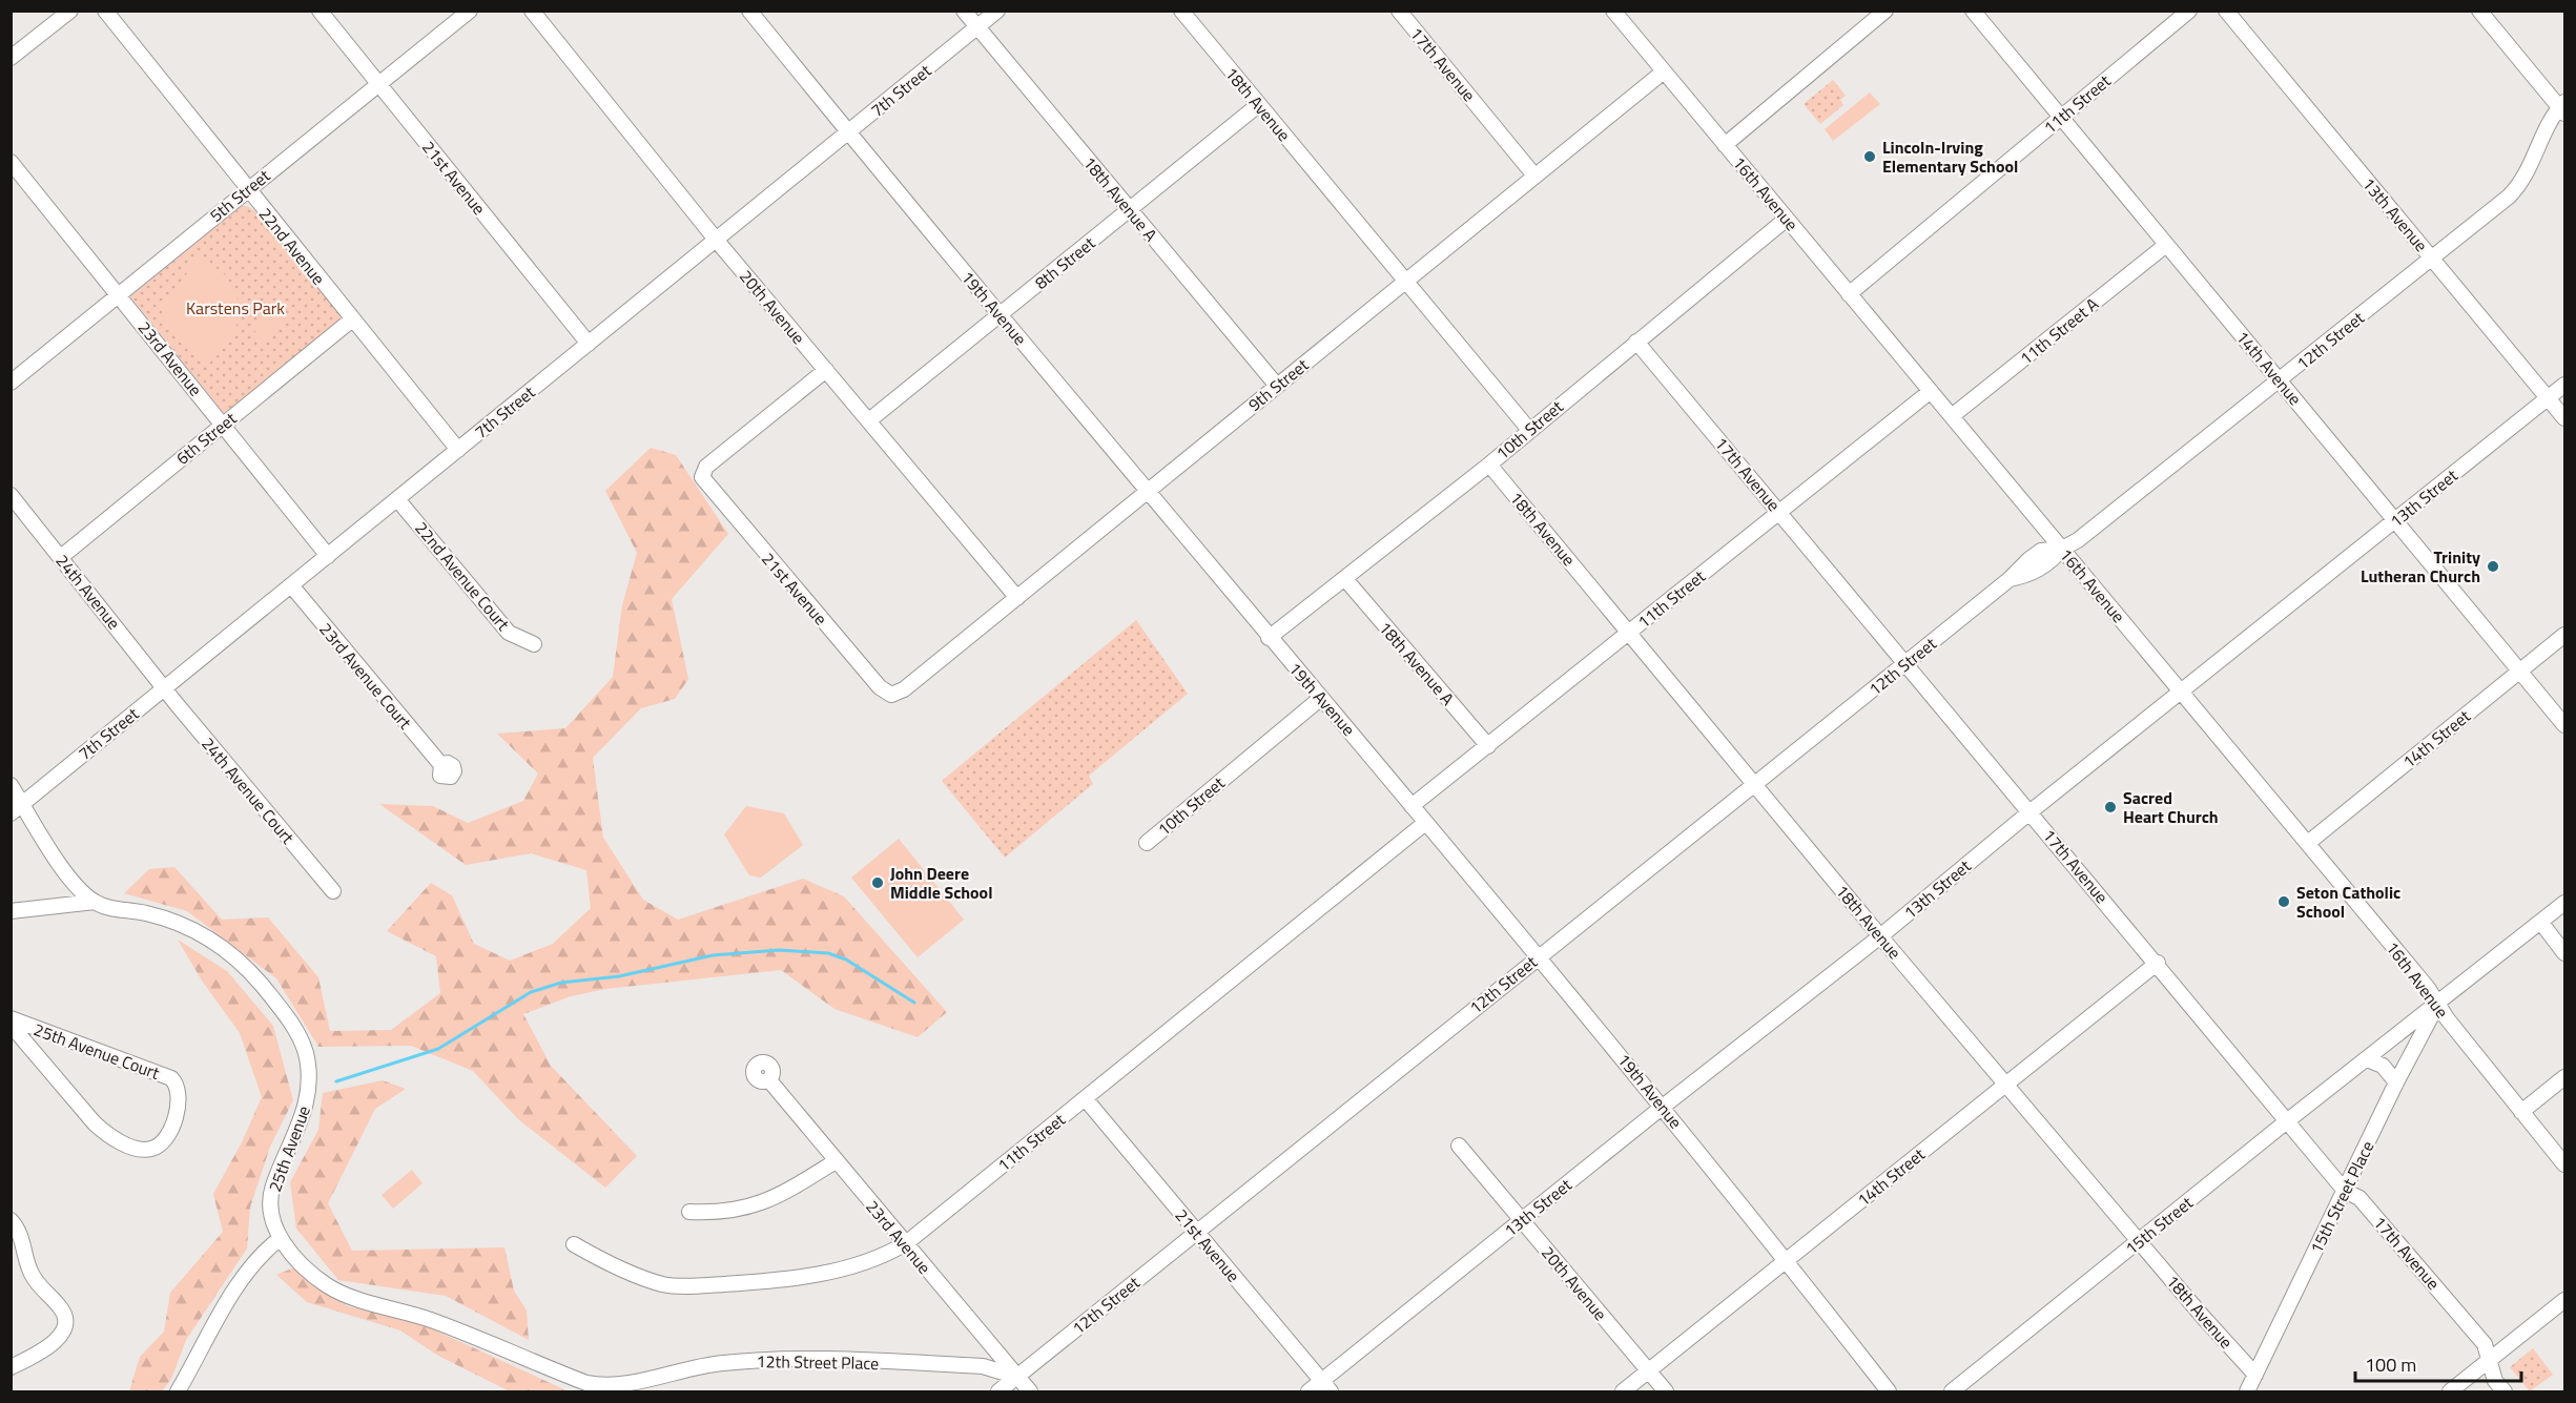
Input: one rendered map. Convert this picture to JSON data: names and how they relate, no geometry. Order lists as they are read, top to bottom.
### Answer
{
  "streets": {
    "street": [
      "17th Avenue",
      "7th Street",
      "18th Avenue",
      "11th Street",
      "21st Avenue",
      "16th Avenue",
      "5th Street",
      "18th Avenue A",
      "13th Avenue",
      "22nd Avenue",
      "8th Street",
      "20th Avenue",
      "19th Avenue",
      "11th Street A",
      "12th Street",
      "23rd Avenue",
      "14th Avenue",
      "9th Street",
      "10th Street",
      "6th Street",
      "13th Street",
      "22nd Avenue Court",
      "24th Avenue",
      "23rd Avenue Court",
      "14th Street",
      "24th Avenue Court",
      "25th Avenue Court",
      "25th Avenue",
      "15th Street Place",
      "15th Street",
      "12th Street Place"
    ]
  },
  "crossings": [
    ["17th Avenue", "11th Street"],
    ["17th Avenue", "12th Street"],
    ["17th Avenue", "9th Street"],
    ["17th Avenue", "10th Street"],
    ["17th Avenue", "13th Street"],
    ["17th Avenue", "14th Street"],
    ["17th Avenue", "15th Street Place"],
    ["17th Avenue", "15th Street"],
    ["7th Street", "21st Avenue"],
    ["7th Street", "18th Avenue A"],
    ["7th Street", "22nd Avenue"],
    ["7th Street", "20th Avenue"],
    ["7th Street", "19th Avenue"],
    ["7th Street", "23rd Avenue"],
    ["7th Street", "22nd Avenue Court"],
    ["7th Street", "24th Avenue"],
    ["7th Street", "23rd Avenue Court"],
    ["7th Street", "24th Avenue Court"],
    ["7th Street", "25th Avenue"],
    ["18th Avenue", "11th Street"],
    ["18th Avenue", "8th Street"],
    ["18th Avenue", "12th Street"],
    ["18th Avenue", "9th Street"],
    ["18th Avenue", "10th Street"],
    ["18th Avenue", "13th Street"],
    ["18th Avenue", "14th Street"],
    ["18th Avenue", "15th Street Place"],
    ["18th Avenue", "15th Street"],
    ["11th Street", "21st Avenue"],
    ["11th Street", "16th Avenue"],
    ["11th Street", "18th Avenue A"],
    ["11th Street", "19th Avenue"],
    ["11th Street", "23rd Avenue"],
    ["11th Street", "14th Avenue"],
    ["21st Avenue", "5th Street"],
    ["21st Avenue", "20th Avenue"],
    ["21st Avenue", "12th Street"],
    ["21st Avenue", "9th Street"],
    ["21st Avenue", "13th Street"],
    ["16th Avenue", "11th Street A"],
    ["16th Avenue", "12th Street"],
    ["16th Avenue", "9th Street"],
    ["16th Avenue", "10th Street"],
    ["16th Avenue", "13th Street"],
    ["16th Avenue", "14th Street"],
    ["16th Avenue", "15th Street Place"],
    ["16th Avenue", "15th Street"],
    ["5th Street", "22nd Avenue"],
    ["5th Street", "23rd Avenue"],
    ["18th Avenue A", "8th Street"],
    ["18th Avenue A", "9th Street"],
    ["18th Avenue A", "10th Street"],
    ["13th Avenue", "12th Street"],
    ["13th Avenue", "13th Street"],
    ["22nd Avenue", "6th Street"],
    ["8th Street", "20th Avenue"],
    ["8th Street", "19th Avenue"],
    ["20th Avenue", "9th Street"],
    ["20th Avenue", "13th Street"],
    ["20th Avenue", "14th Street"],
    ["19th Avenue", "12th Street"],
    ["19th Avenue", "9th Street"],
    ["19th Avenue", "10th Street"],
    ["19th Avenue", "13th Street"],
    ["19th Avenue", "14th Street"],
    ["11th Street A", "14th Avenue"],
    ["12th Street", "23rd Avenue"],
    ["12th Street", "14th Avenue"],
    ["12th Street", "12th Street Place"],
    ["23rd Avenue", "6th Street"],
    ["23rd Avenue", "12th Street Place"],
    ["14th Avenue", "13th Street"],
    ["14th Avenue", "14th Street"],
    ["6th Street", "24th Avenue"],
    ["24th Avenue", "24th Avenue Court"],
    ["25th Avenue", "12th Street Place"],
    ["15th Street Place", "15th Street"]
  ],
  "parks": ["Karstens Park"],
  "places": [
    "Lincoln-Irving Elementary School",
    "Trinity Lutheran Church",
    "Sacred Heart Church",
    "John Deere Middle School",
    "Seton Catholic School"
  ],
  "scale_bar": "100 m"
}
